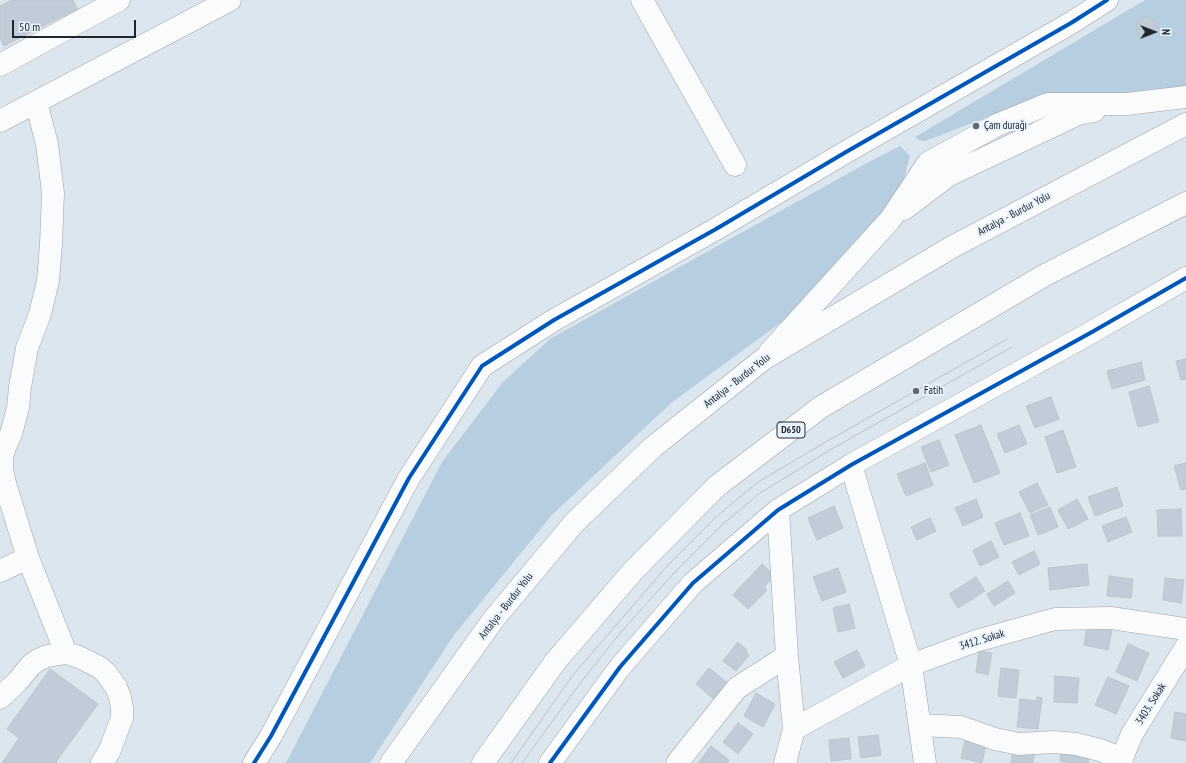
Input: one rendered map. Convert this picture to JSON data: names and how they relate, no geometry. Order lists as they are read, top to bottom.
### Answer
{
  "streets": {
    "main road": [
      "Antalya - Burdur Yolu",
      "D650",
      "3412. Sokak",
      "3403. Sokak"
    ]
  },
  "places": ["Çam durağı", "Fatih"],
  "scale_bar": "50 m",
  "north": "right"
}
